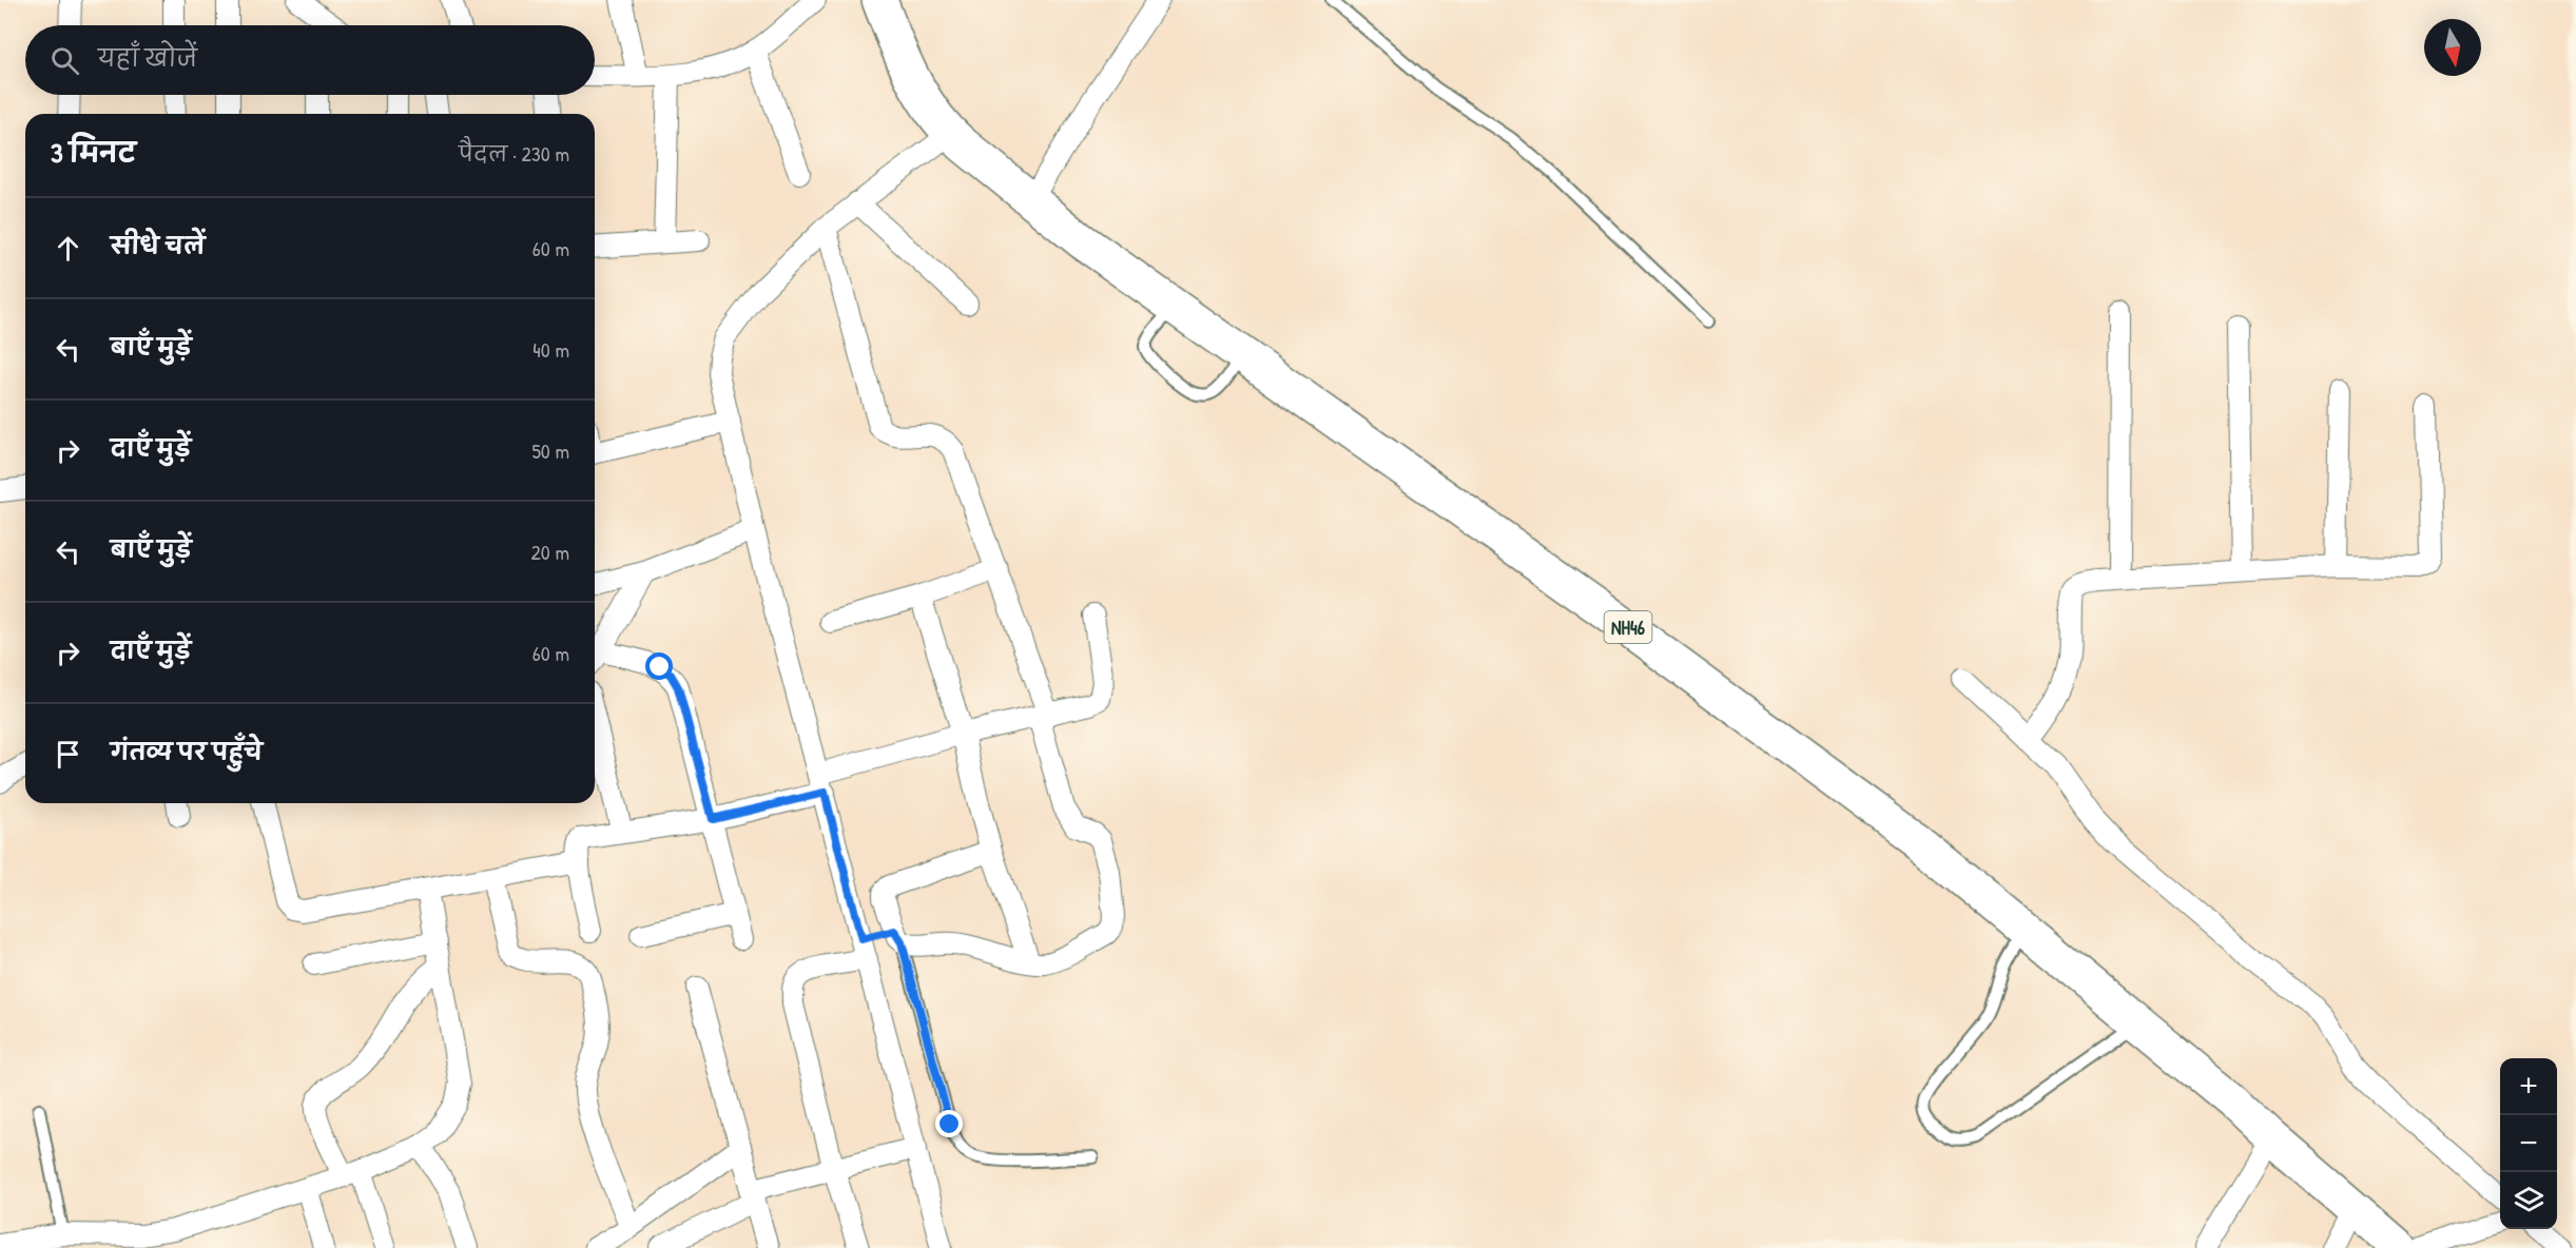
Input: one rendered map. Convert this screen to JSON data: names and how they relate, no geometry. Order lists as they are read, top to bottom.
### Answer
{
  "streets": {
    "highway": ["NH46"]
  },
  "north": "bottom",
  "page": {
    "search": "यहाँ खोजें",
    "heading": ["3 मिनट", "पैदल · 230 m"],
    "list": [
      ["सीधे चलें", "60 m"],
      ["बाएँ मुड़ें", "40 m"],
      ["दाएँ मुड़ें", "50 m"],
      ["बाएँ मुड़ें", "20 m"],
      ["दाएँ मुड़ें", "60 m"],
      "गंतव्य पर पहुँचे"
    ],
    "map_buttons": ["+", "−"]
  }
}
